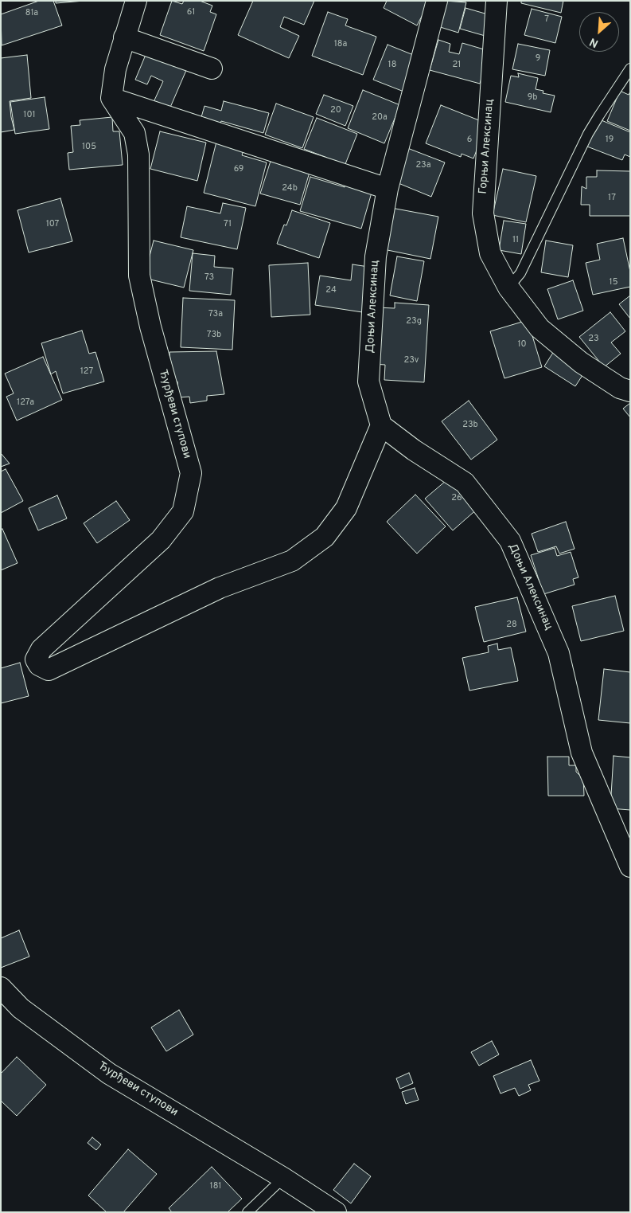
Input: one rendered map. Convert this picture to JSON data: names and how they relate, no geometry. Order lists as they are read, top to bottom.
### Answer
{
  "streets": {
    "street": ["Горњи Алексинац", "Доњи Алексинац", "Ђурђеви ступови"]
  },
  "crossings": [
    ["Доњи Алексинац", "Ђурђеви ступови"]
  ],
  "house_numbers": [
    "61",
    "81a",
    "7",
    "18a",
    "9",
    "18",
    "21",
    "9b",
    "20",
    "101",
    "20a",
    "6",
    "19",
    "105",
    "23a",
    "69",
    "24b",
    "17",
    "107",
    "71",
    "11",
    "73",
    "15",
    "24",
    "73a",
    "23g",
    "73b",
    "23",
    "10",
    "23v",
    "127",
    "127a",
    "23b",
    "26",
    "28",
    "181"
  ],
  "north": "bottom left"
}
